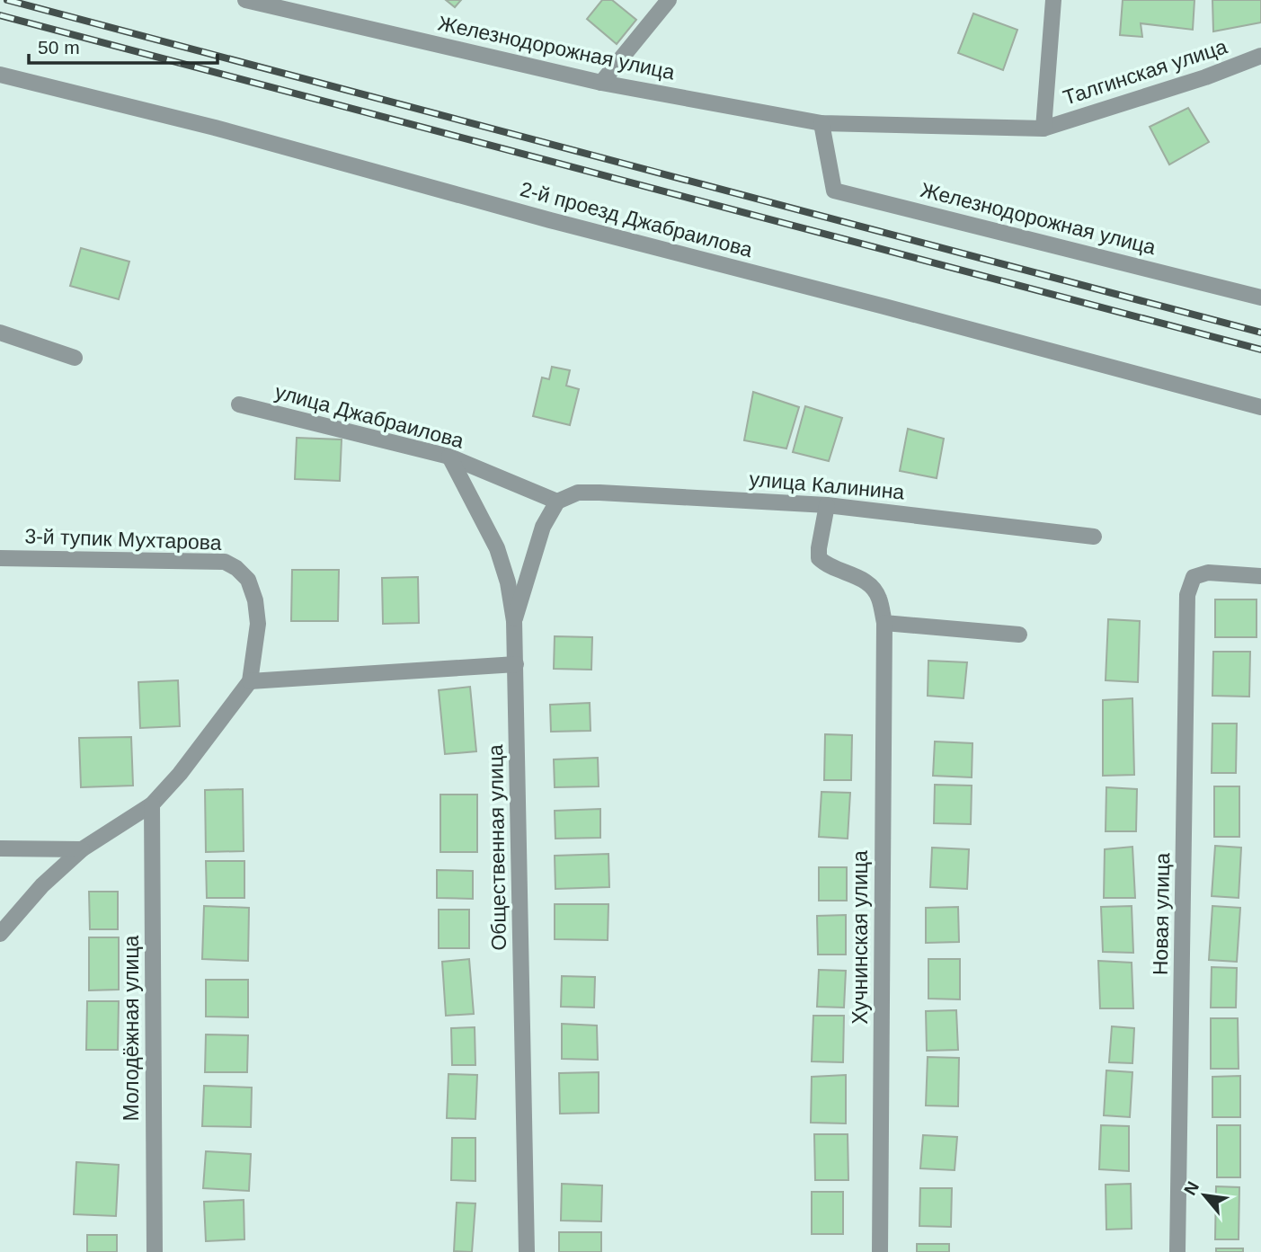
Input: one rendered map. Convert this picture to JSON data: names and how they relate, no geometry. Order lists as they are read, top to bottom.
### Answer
{
  "streets": {
    "street": [
      "Железнодорожная улица",
      "Талгинская улица",
      "2-й проезд Джабраилова",
      "улица Джабраилова",
      "улица Калинина",
      "3-й тупик Мухтарова",
      "Общественная улица",
      "Новая улица",
      "Хучнинская улица",
      "Молодёжная улица"
    ]
  },
  "crossings": [
    ["Железнодорожная улица", "Талгинская улица"],
    ["улица Джабраилова", "улица Калинина"],
    ["улица Джабраилова", "Общественная улица"],
    ["улица Калинина", "Хучнинская улица"]
  ],
  "scale_bar": "50 m",
  "north": "top left"
}
